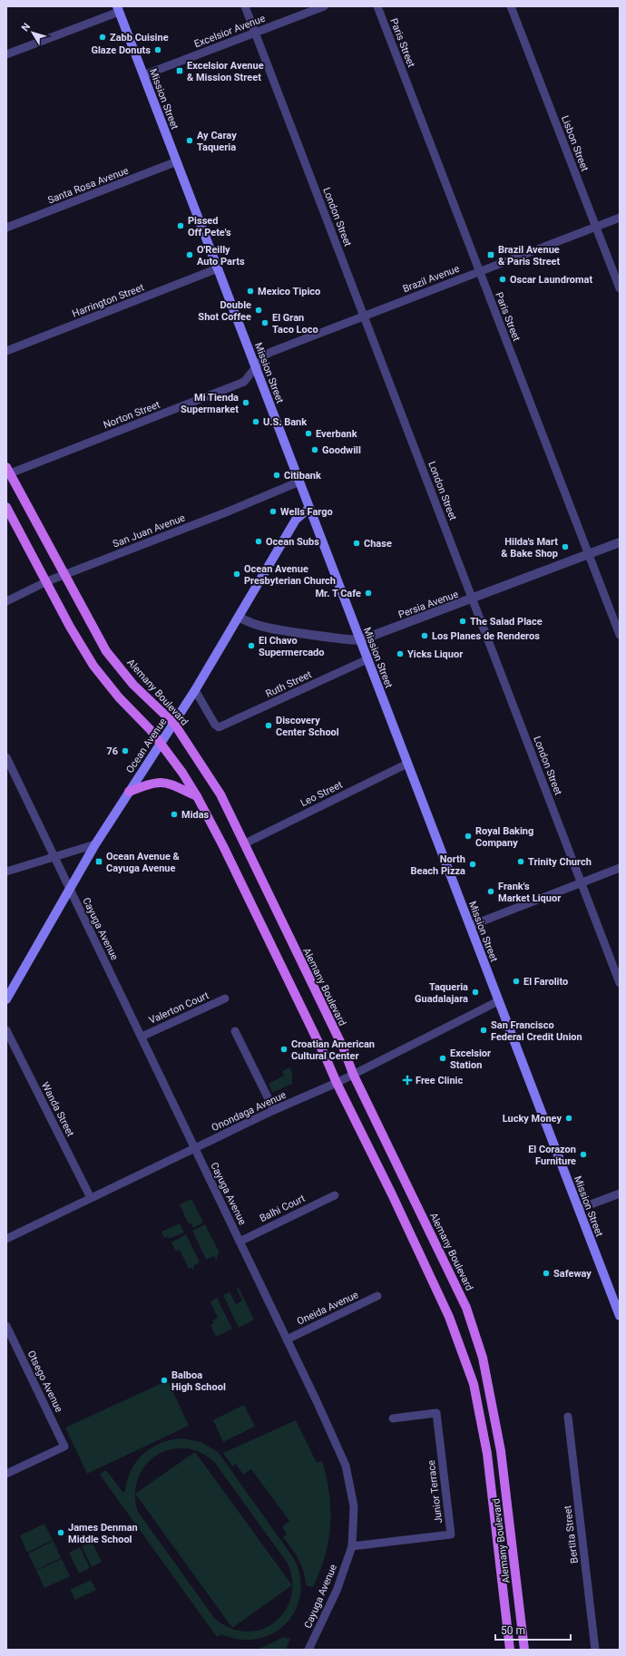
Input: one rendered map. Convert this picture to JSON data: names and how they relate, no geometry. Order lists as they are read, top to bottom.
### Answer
{
  "streets": {
    "main road": ["Mission Street", "Alemany Boulevard", "Ocean Avenue"],
    "street": [
      "Excelsior Avenue",
      "Paris Street",
      "Lisbon Street",
      "Santa Rosa Avenue",
      "London Street",
      "Brazil Avenue",
      "Harrington Street",
      "Norton Street",
      "San Juan Avenue",
      "Persia Avenue",
      "Ruth Street",
      "Leo Street",
      "Cayuga Avenue",
      "Valerton Court",
      "Wanda Street",
      "Onondaga Avenue",
      "Balhi Court",
      "Oneida Avenue",
      "Otsego Avenue",
      "Junior Terrace",
      "Bertita Street"
    ]
  },
  "crossings": [
    ["Excelsior Avenue", "Mission Street"],
    ["Excelsior Avenue", "London Street"],
    ["Paris Street", "Brazil Avenue"],
    ["Paris Street", "Persia Avenue"],
    ["Mission Street", "Santa Rosa Avenue"],
    ["Mission Street", "Brazil Avenue"],
    ["Mission Street", "Harrington Street"],
    ["Mission Street", "Norton Street"],
    ["Mission Street", "San Juan Avenue"],
    ["Mission Street", "Persia Avenue"],
    ["Mission Street", "Ruth Street"],
    ["Mission Street", "Ocean Avenue"],
    ["Mission Street", "Leo Street"],
    ["Mission Street", "Onondaga Avenue"],
    ["Lisbon Street", "Brazil Avenue"],
    ["London Street", "Brazil Avenue"],
    ["London Street", "Persia Avenue"],
    ["Brazil Avenue", "Norton Street"],
    ["Norton Street", "Alemany Boulevard"],
    ["San Juan Avenue", "Alemany Boulevard"],
    ["Persia Avenue", "Ocean Avenue"],
    ["Ruth Street", "Ocean Avenue"],
    ["Alemany Boulevard", "Ocean Avenue"],
    ["Alemany Boulevard", "Leo Street"],
    ["Alemany Boulevard", "Onondaga Avenue"],
    ["Ocean Avenue", "Cayuga Avenue"],
    ["Cayuga Avenue", "Valerton Court"],
    ["Cayuga Avenue", "Onondaga Avenue"],
    ["Cayuga Avenue", "Balhi Court"],
    ["Cayuga Avenue", "Oneida Avenue"],
    ["Cayuga Avenue", "Junior Terrace"],
    ["Wanda Street", "Onondaga Avenue"]
  ],
  "places": {
    "other": [
      "Zabb Cuisine",
      "Glaze Donuts",
      "Ay Caray Taqueria",
      "Pissed Off Pete's",
      "O'Reilly Auto Parts",
      "Oscar Laundromat",
      "Mexico Tipico",
      "Double Shot Coffee",
      "El Gran Taco Loco",
      "Mi Tienda Supermarket",
      "U.S. Bank",
      "Everbank",
      "Goodwill",
      "Citibank",
      "Wells Fargo",
      "Ocean Subs",
      "Chase",
      "Hilda's Mart & Bake Shop",
      "Ocean Avenue Presbyterian Church",
      "Mr. T Cafe",
      "The Salad Place",
      "Los Planes de Renderos",
      "El Chavo Supermercado",
      "Yicks Liquor",
      "Discovery Center School",
      "76",
      "Midas",
      "Royal Baking Company",
      "Trinity Church",
      "North Beach Pizza",
      "Frank's Market Liquor",
      "El Farolito",
      "Taqueria Guadalajara",
      "San Francisco Federal Credit Union",
      "Croatian American Cultural Center",
      "Excelsior Station",
      "Lucky Money",
      "El Corazon Furniture",
      "Safeway",
      "Balboa High School",
      "James Denman Middle School"
    ],
    "transit": ["Excelsior Avenue & Mission Street", "Brazil Avenue & Paris Street", "Ocean Avenue & Cayuga Avenue"],
    "health": ["Free Clinic"]
  },
  "scale_bar": "50 m",
  "north": "top left"
}
